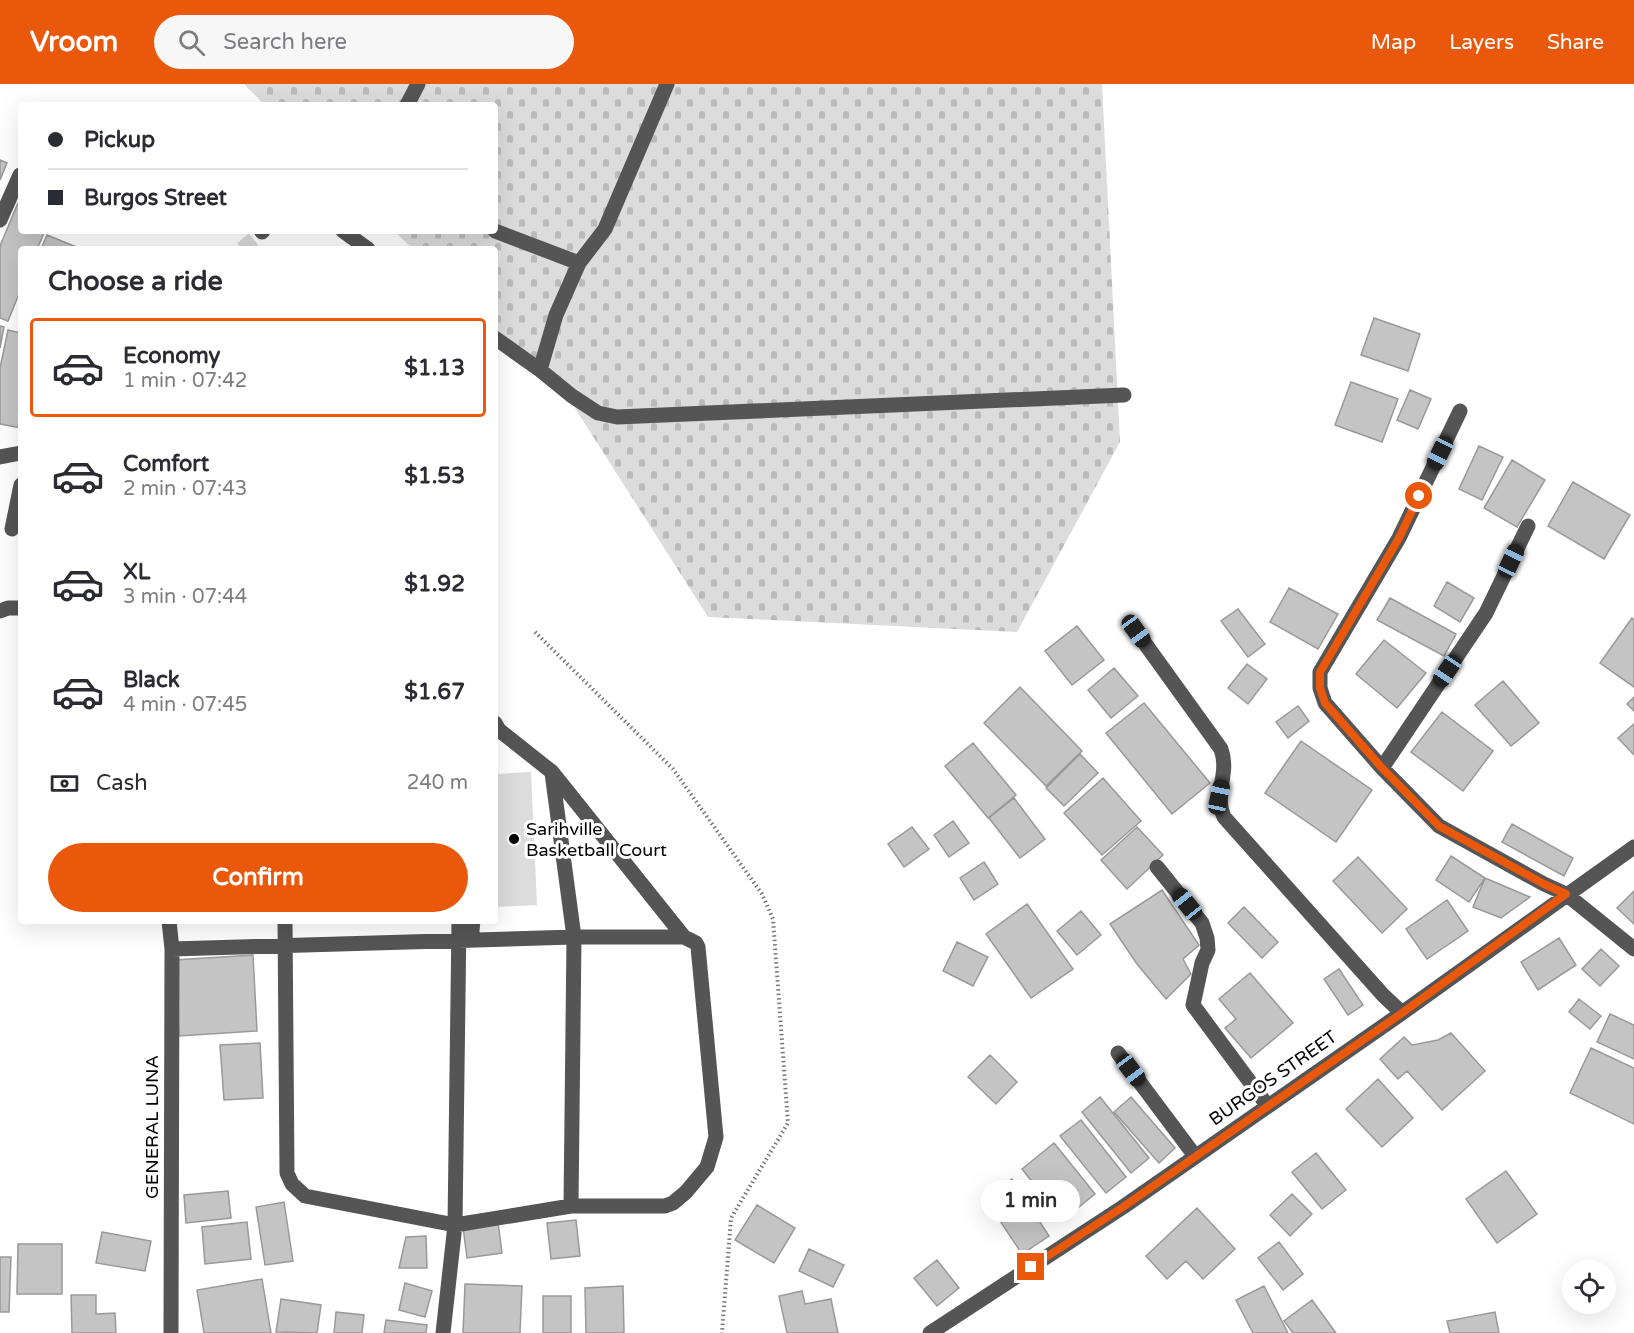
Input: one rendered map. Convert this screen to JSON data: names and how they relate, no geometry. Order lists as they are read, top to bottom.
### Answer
{
  "streets": {
    "street": ["BURGOS STREET", "GENERAL LUNA"]
  },
  "places": ["Sarihville Basketball Court"],
  "page": {
    "header": "Vroom",
    "search": "Search here",
    "nav": ["Map", "Layers", "Share"],
    "banner": ["Pickup", "Burgos Street"],
    "heading": "Choose a ride",
    "list": [
      {
        "name": "Economy",
        "note": "1 min · 07:42",
        "value": "$1.13"
      },
      {
        "name": "Comfort",
        "note": "2 min · 07:43",
        "value": "$1.53"
      },
      {
        "name": "XL",
        "note": "3 min · 07:44",
        "value": "$1.92"
      },
      {
        "name": "Black",
        "note": "4 min · 07:45",
        "value": "$1.67"
      }
    ],
    "pay": ["Cash", "240 m"],
    "buttons": "Confirm",
    "bubble": "1 min"
  }
}
